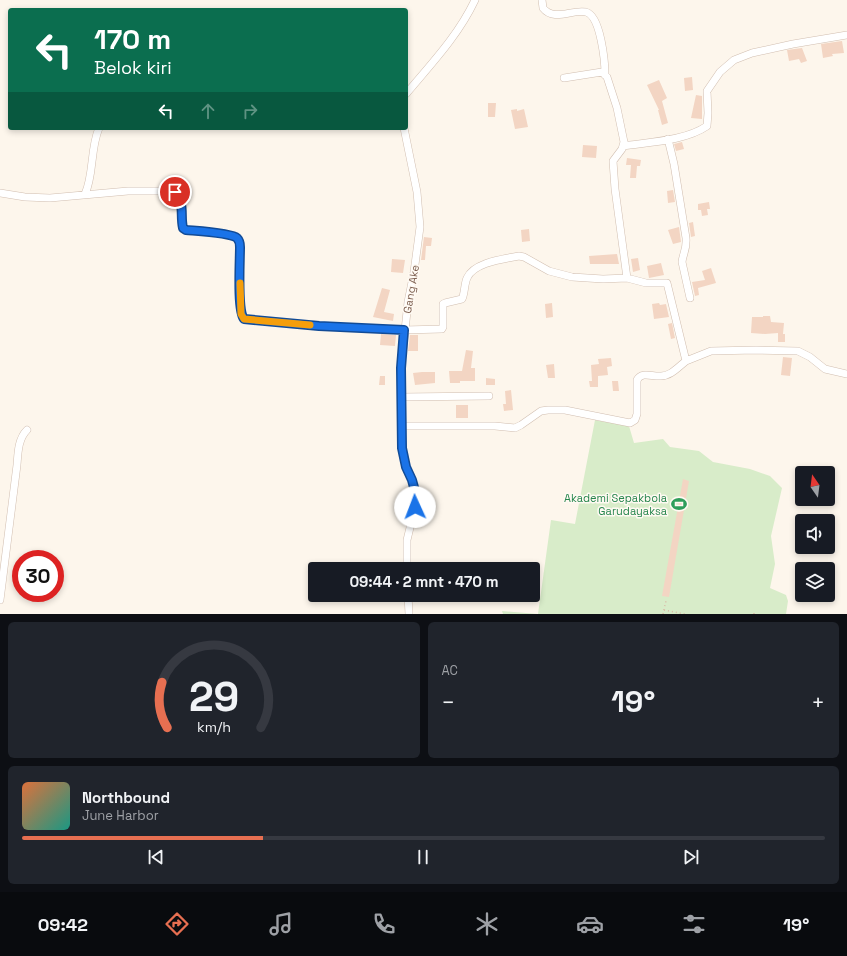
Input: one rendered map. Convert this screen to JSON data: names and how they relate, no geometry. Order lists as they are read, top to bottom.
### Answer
{
  "streets": {
    "street": ["Gang Ake"]
  },
  "places": {
    "sports": ["Akademi Sepakbola Garudayaksa"]
  },
  "north": "top",
  "page": {
    "turn": ["170 m", "Belok kiri"],
    "limit": "30",
    "trip": "09:44 · 2 mnt · 470 m",
    "tile": "AC",
    "heat": ["−", "19°", "+"],
    "song": ["Northbound", "June Harbor"],
    "tabs": ["09:42", "19°"],
    "gauge": ["29", "km/h"]
  }
}
